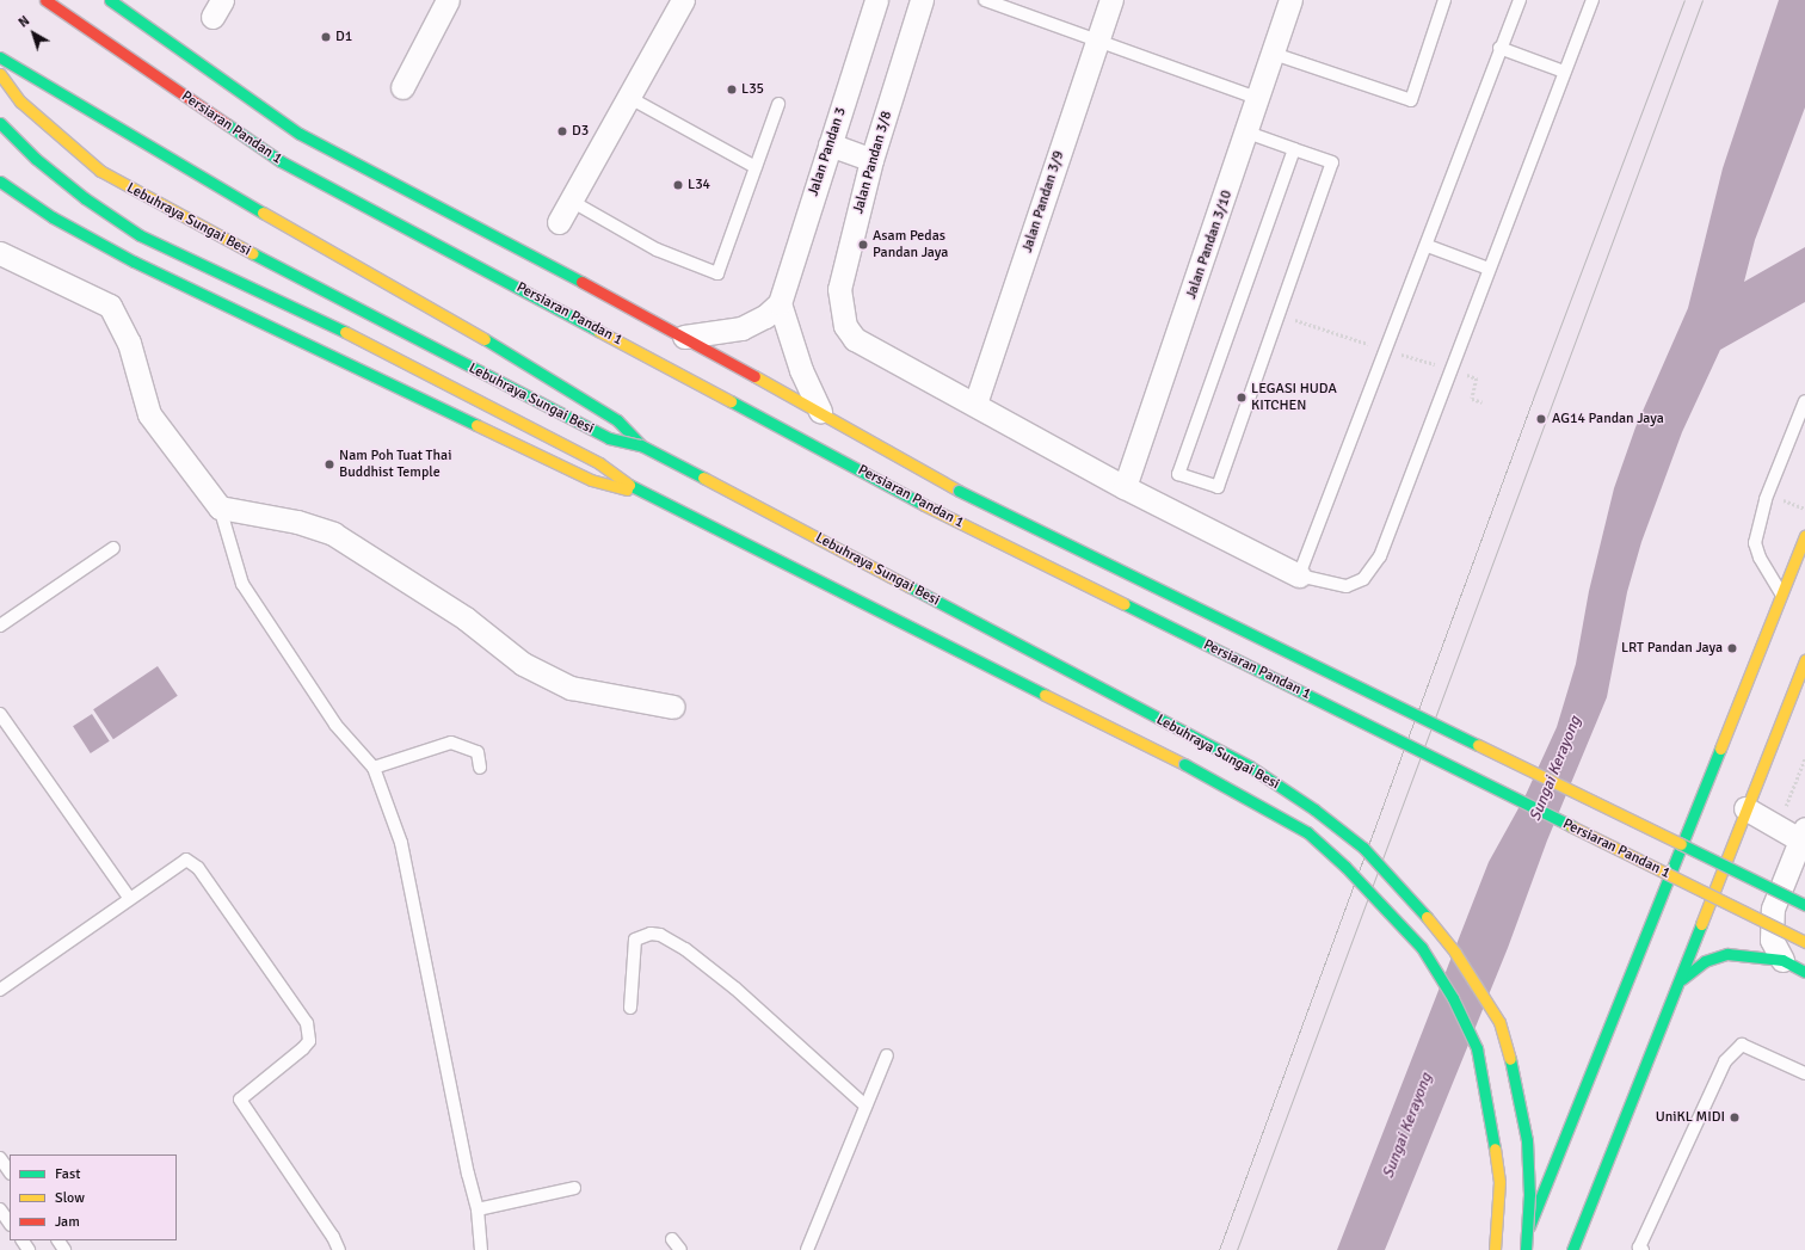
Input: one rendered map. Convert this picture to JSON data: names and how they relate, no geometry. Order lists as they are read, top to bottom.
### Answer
{
  "streets": {
    "main road": ["Persiaran Pandan 1", "Lebuhraya Sungai Besi"],
    "street": [
      "Jalan Pandan 3",
      "Jalan Pandan 3/8",
      "Jalan Pandan 3/9",
      "Jalan Pandan 3/10"
    ]
  },
  "crossings": [
    ["Jalan Pandan 3/8", "Jalan Pandan 3/9"]
  ],
  "water": ["Sungai Kerayong"],
  "places": [
    "D1",
    "L35",
    "D3",
    "L34",
    "Asam Pedas Pandan Jaya",
    "LEGASI HUDA KITCHEN",
    "AG14 Pandan Jaya",
    "Nam Poh Tuat Thai Buddhist Temple",
    "LRT Pandan Jaya",
    "UniKL MIDI"
  ],
  "legend": ["Fast", "Slow", "Jam"],
  "north": "top left"
}
